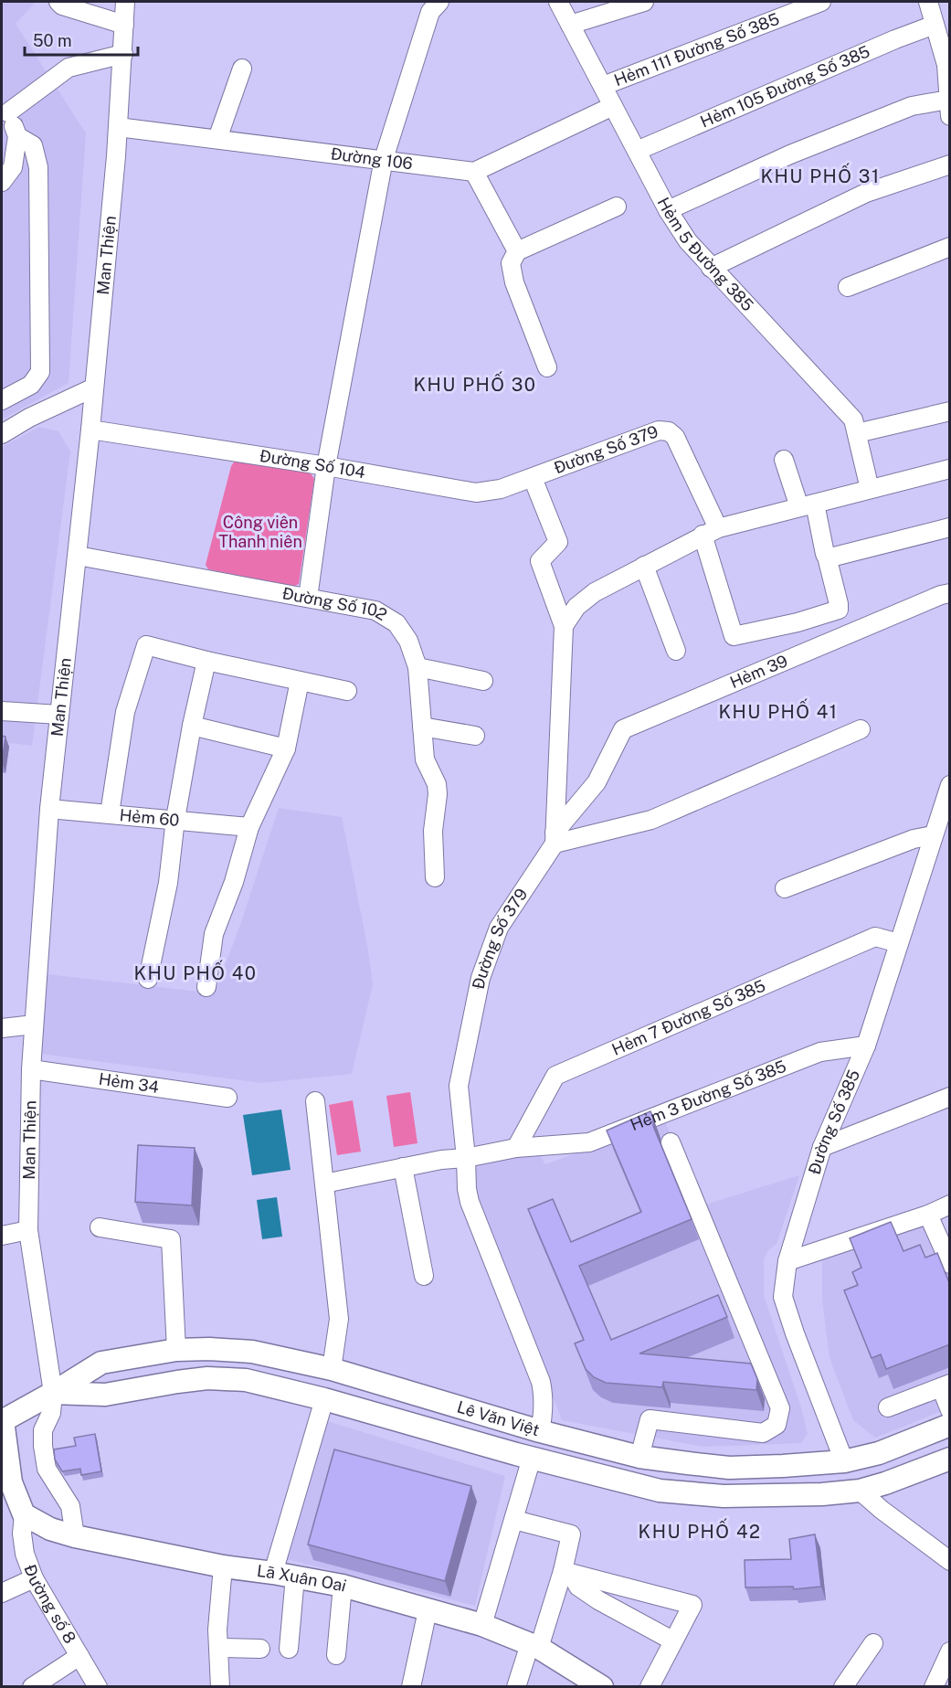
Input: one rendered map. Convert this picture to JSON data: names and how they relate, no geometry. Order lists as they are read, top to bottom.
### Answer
{
  "streets": {
    "main road": ["Lê Văn Việt", "Lã Xuân Oai"],
    "street": [
      "Hẻm 111 Đường Số 385",
      "Hẻm 105 Đường Số 385",
      "Đường 106",
      "Hẻm 5 Đường 385",
      "Man Thiện",
      "Đường Số 379",
      "Đường Số 104",
      "Đường Số 102",
      "Hẻm 39",
      "Hẻm 60",
      "Hẻm 7 Đường Số 385",
      "Hẻm 34",
      "Hẻm 3 Đường Số 385",
      "Đường Số 385",
      "Đường số 8"
    ]
  },
  "crossings": [
    ["Hẻm 111 Đường Số 385", "Hẻm 5 Đường 385"],
    ["Hẻm 105 Đường Số 385", "Hẻm 5 Đường 385"],
    ["Đường 106", "Man Thiện"],
    ["Man Thiện", "Đường Số 104"],
    ["Man Thiện", "Đường Số 102"],
    ["Man Thiện", "Hẻm 60"],
    ["Man Thiện", "Hẻm 34"],
    ["Man Thiện", "Lê Văn Việt"],
    ["Man Thiện", "Lã Xuân Oai"],
    ["Đường Số 379", "Đường Số 104"],
    ["Đường Số 379", "Hẻm 39"],
    ["Đường Số 379", "Hẻm 3 Đường Số 385"],
    ["Đường Số 379", "Lê Văn Việt"],
    ["Hẻm 7 Đường Số 385", "Hẻm 3 Đường Số 385"],
    ["Hẻm 7 Đường Số 385", "Đường Số 385"],
    ["Hẻm 3 Đường Số 385", "Đường Số 385"],
    ["Đường Số 385", "Lê Văn Việt"],
    ["Lã Xuân Oai", "Đường số 8"]
  ],
  "districts": [
    "KHU PHỐ 31",
    "KHU PHỐ 30",
    "KHU PHỐ 41",
    "KHU PHỐ 40",
    "KHU PHỐ 42"
  ],
  "parks": ["Công viên Thanh niên"],
  "scale_bar": "50 m"
}
